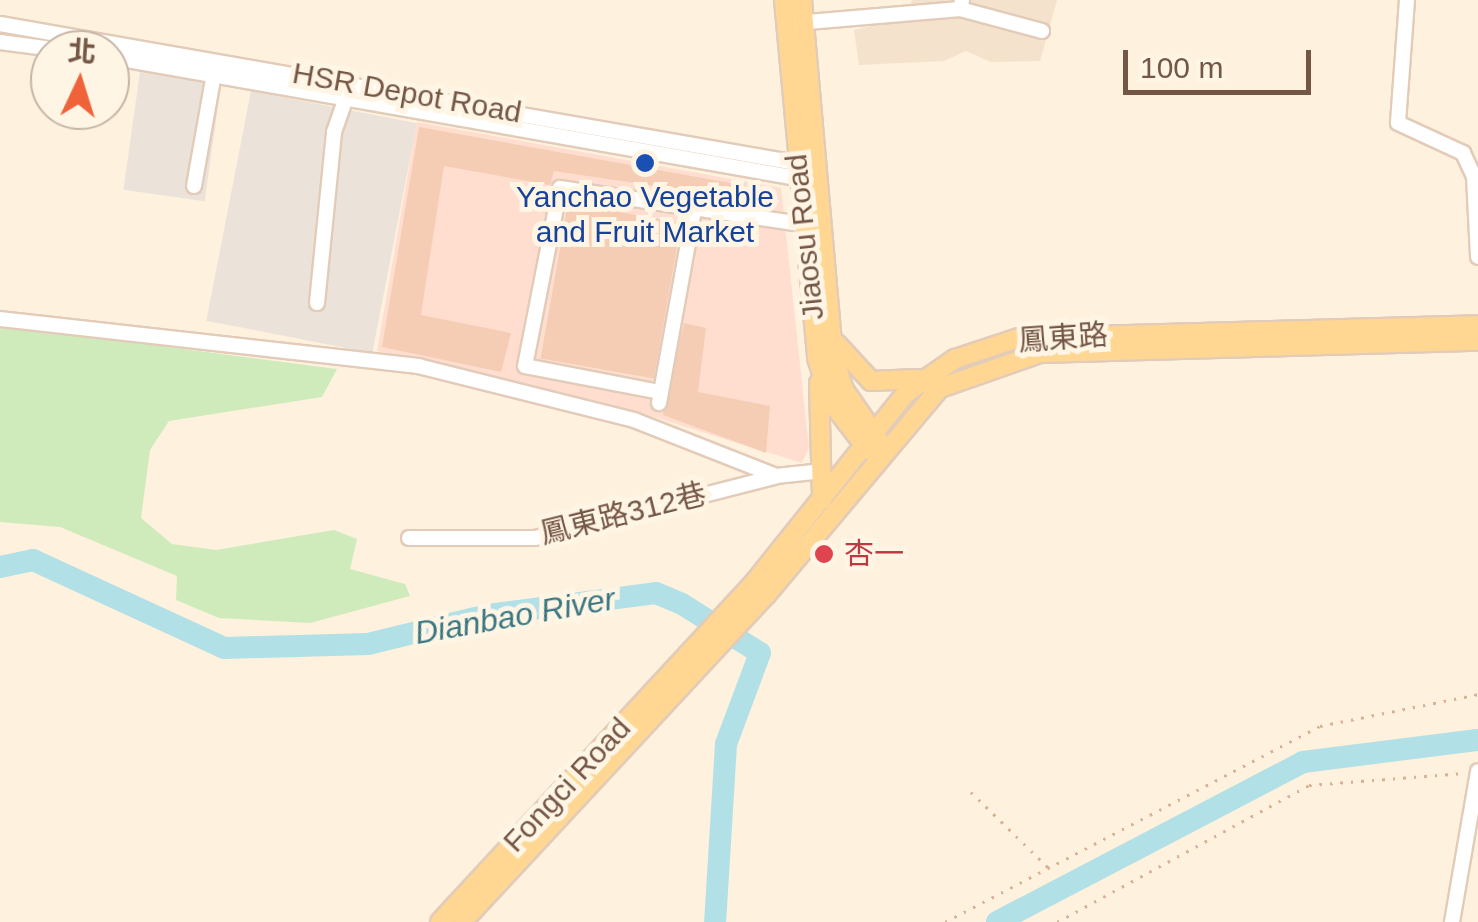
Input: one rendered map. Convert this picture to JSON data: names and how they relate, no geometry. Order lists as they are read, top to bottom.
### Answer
{
  "streets": {
    "main road": ["Jiaosu Road", "鳳東路", "Fongci Road"],
    "street": ["HSR Depot Road", "鳳東路312巷"]
  },
  "crossings": [
    ["HSR Depot Road", "Jiaosu Road"],
    ["Jiaosu Road", "鳳東路"],
    ["鳳東路", "Fongci Road"]
  ],
  "water": ["Dianbao River"],
  "places": ["Yanchao Vegetable and Fruit Market", "杏一"],
  "scale_bar": "100 m",
  "north": "top"
}
